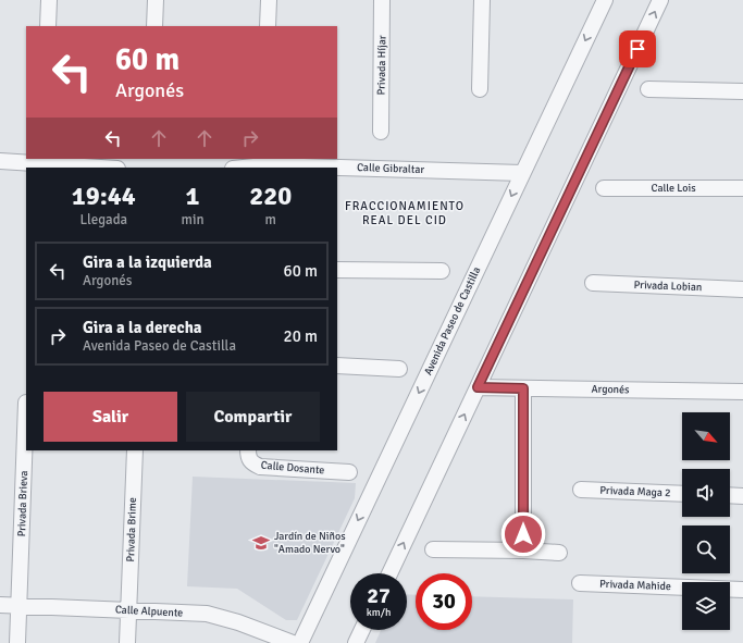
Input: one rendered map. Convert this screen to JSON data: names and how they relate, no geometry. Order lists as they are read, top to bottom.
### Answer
{
  "streets": {
    "street": [
      "Privada Híjar",
      "Calle Gibraltar",
      "Calle Lois",
      "Privada Lobian",
      "Avenida Paseo de Castilla",
      "Argonés",
      "Calle Dosante",
      "Privada Maga 2",
      "Privada Brieva",
      "Privada Brime",
      "Privada Mahide",
      "Calle Alpuente"
    ]
  },
  "crossings": [
    ["Calle Gibraltar", "Avenida Paseo de Castilla"],
    ["Privada Brieva", "Calle Alpuente"],
    ["Privada Brime", "Calle Alpuente"]
  ],
  "districts": ["FRACCIONAMIENTO REAL DEL CID"],
  "places": {
    "school or university": ["Jardín de Niños \"Amado Nervo\""]
  },
  "north": "bottom right",
  "page": {
    "turn": ["60 m", "Argonés"],
    "eta": [
      "19:44",
      "Llegada",
      "1",
      "min",
      "220",
      "m"
    ],
    "list": [
      {
        "name": "Gira a la izquierda",
        "note": "Argonés",
        "value": "60 m"
      },
      {
        "name": "Gira a la derecha",
        "note": "Avenida Paseo de Castilla",
        "value": "20 m"
      }
    ],
    "buttons": ["Salir", "Compartir"],
    "speed": "27 km/h",
    "limit": "30"
  }
}
